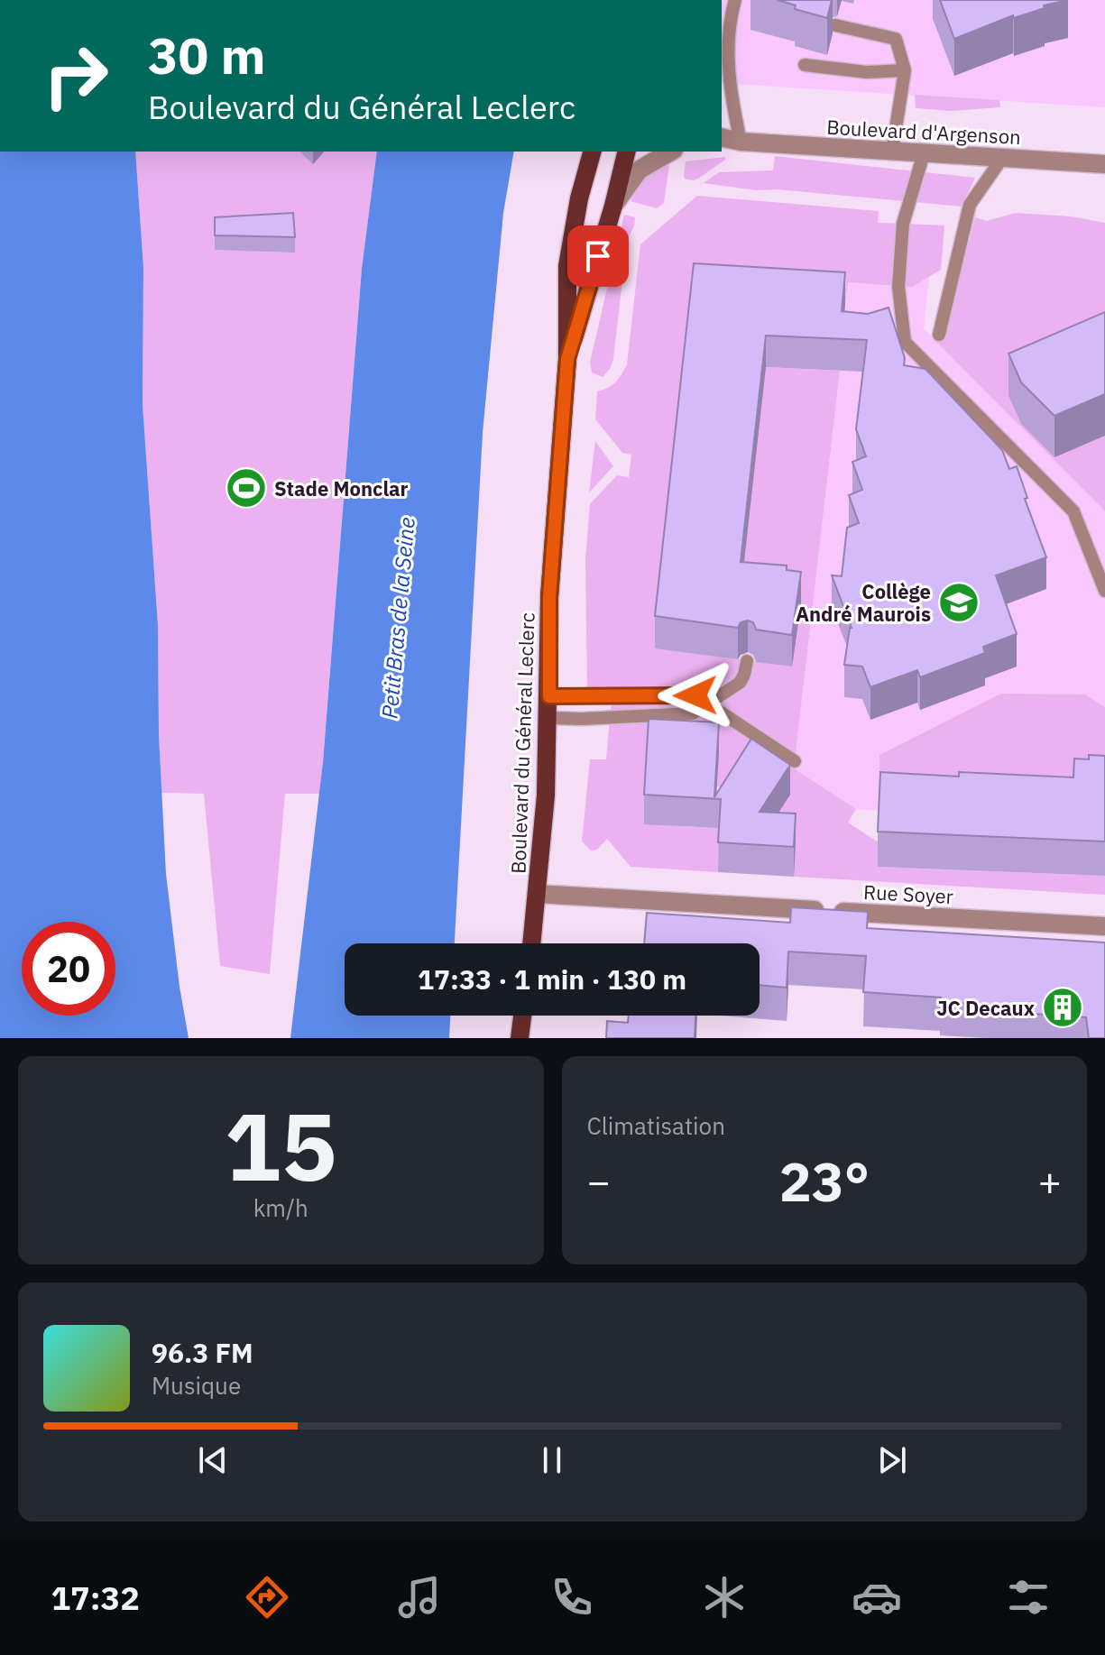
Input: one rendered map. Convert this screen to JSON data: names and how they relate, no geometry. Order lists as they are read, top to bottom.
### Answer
{
  "streets": {
    "main road": ["Boulevard du Général Leclerc"],
    "street": ["Boulevard d'Argenson", "Rue Soyer"]
  },
  "crossings": [
    ["Boulevard du Général Leclerc", "Rue Soyer"]
  ],
  "water": ["Petit Bras de la Seine"],
  "places": {
    "sports": ["Stade Monclar"],
    "school or university": ["Collège André Maurois"],
    "building": ["JC Decaux"]
  },
  "page": {
    "turn": ["30 m", "Boulevard du Général Leclerc"],
    "limit": "20",
    "trip": "17:33 · 1 min · 130 m",
    "tile": [
      ["15", "km/h"],
      "Climatisation"
    ],
    "heat": ["−", "23°", "+"],
    "song": ["96.3 FM", "Musique"],
    "tabs": "17:32"
  }
}
